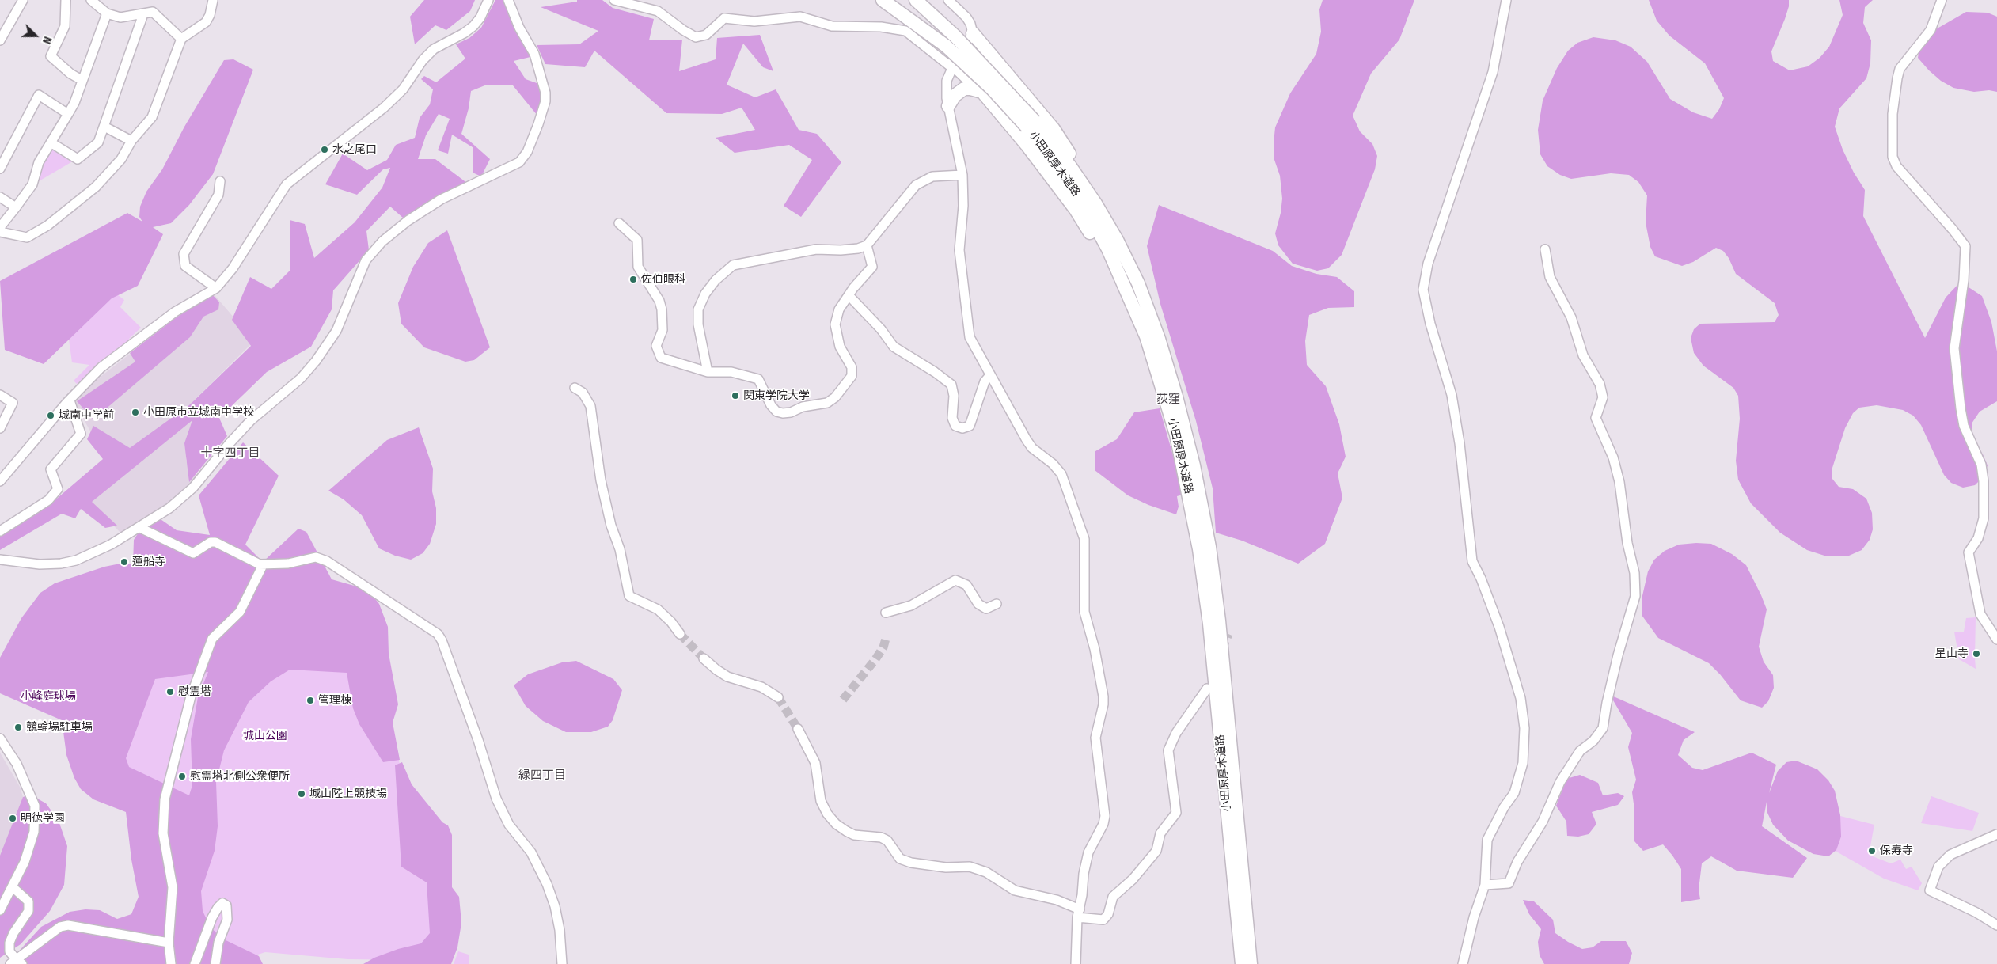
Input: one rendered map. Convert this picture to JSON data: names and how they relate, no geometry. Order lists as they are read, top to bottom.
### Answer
{
  "streets": {
    "highway": ["小田原厚木道路"]
  },
  "districts": ["荻窪", "十字四丁目", "緑四丁目"],
  "parks": ["小峰庭球場", "城山公園"],
  "places": [
    "水之尾口",
    "佐伯眼科",
    "関東学院大学",
    "小田原市立城南中学校",
    "城南中学前",
    "蓮船寺",
    "星山寺",
    "慰霊塔",
    "管理棟",
    "競輪場駐車場",
    "慰霊塔北側公衆便所",
    "城山陸上競技場",
    "明徳学園",
    "保寿寺"
  ],
  "north": "right"
}
